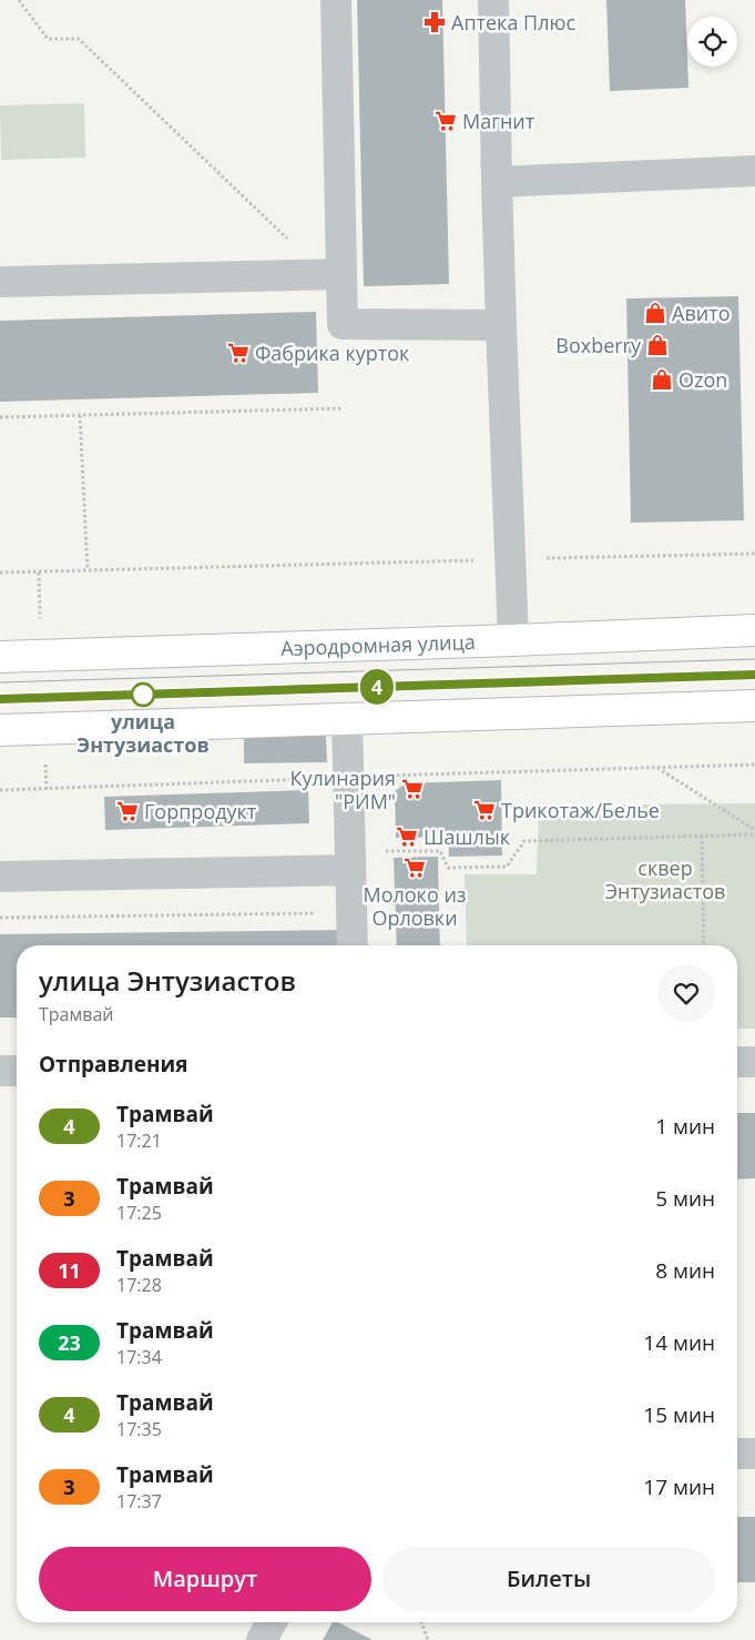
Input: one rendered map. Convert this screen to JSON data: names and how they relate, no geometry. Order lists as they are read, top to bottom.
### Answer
{
  "streets": {
    "main road": ["Аэродромная улица"]
  },
  "parks": ["сквер Энтузиастов"],
  "places": {
    "pharmacy": ["Аптека Плюс"],
    "supermarket": [
      "Магнит",
      "Фабрика курток",
      "Кулинария \"РИМ\"",
      "Трикотаж/Белье",
      "Горпродукт",
      "Шашлык",
      "Молоко из Орловки"
    ],
    "shop": ["Авито", "Boxberry", "Ozon"],
    "other": ["улица Энтузиастов"]
  },
  "lines": ["tram line 4"],
  "page": {
    "on_map": "4",
    "heading": [
      ["улица Энтузиастов", "Трамвай"],
      "Отправления"
    ],
    "list": [
      {
        "mark": "4",
        "name": "Трамвай",
        "note": "17:21",
        "value": "1 мин"
      },
      {
        "mark": "3",
        "name": "Трамвай",
        "note": "17:25",
        "value": "5 мин"
      },
      {
        "mark": "11",
        "name": "Трамвай",
        "note": "17:28",
        "value": "8 мин"
      },
      {
        "mark": "23",
        "name": "Трамвай",
        "note": "17:34",
        "value": "14 мин"
      },
      {
        "mark": "4",
        "name": "Трамвай",
        "note": "17:35",
        "value": "15 мин"
      },
      {
        "mark": "3",
        "name": "Трамвай",
        "note": "17:37",
        "value": "17 мин"
      }
    ],
    "buttons": ["Маршрут", "Билеты"]
  }
}
